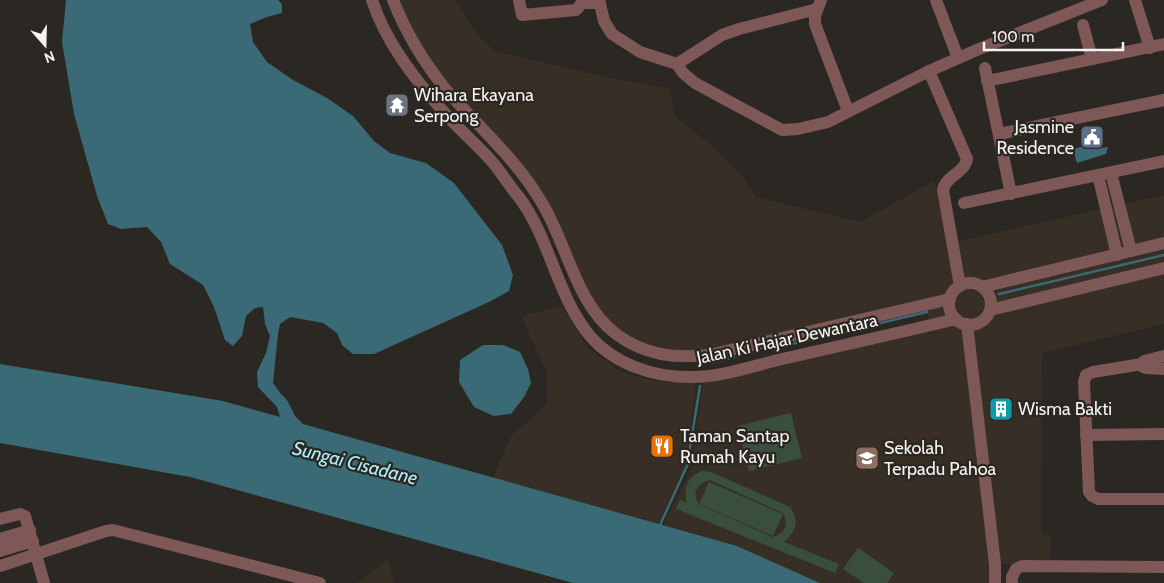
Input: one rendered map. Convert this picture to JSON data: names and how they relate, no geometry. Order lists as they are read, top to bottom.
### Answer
{
  "streets": {
    "street": ["Jalan Ki Hajar Dewantara"]
  },
  "water": ["Sungai Cisadane"],
  "places": {
    "temple": ["Wihara Ekayana Serpong"],
    "public building": ["Jasmine Residence"],
    "building": ["Wisma Bakti"],
    "restaurant": ["Taman Santap Rumah Kayu"],
    "school or university": ["Sekolah Terpadu Pahoa"]
  },
  "scale_bar": "100 m",
  "north": "bottom"
}
